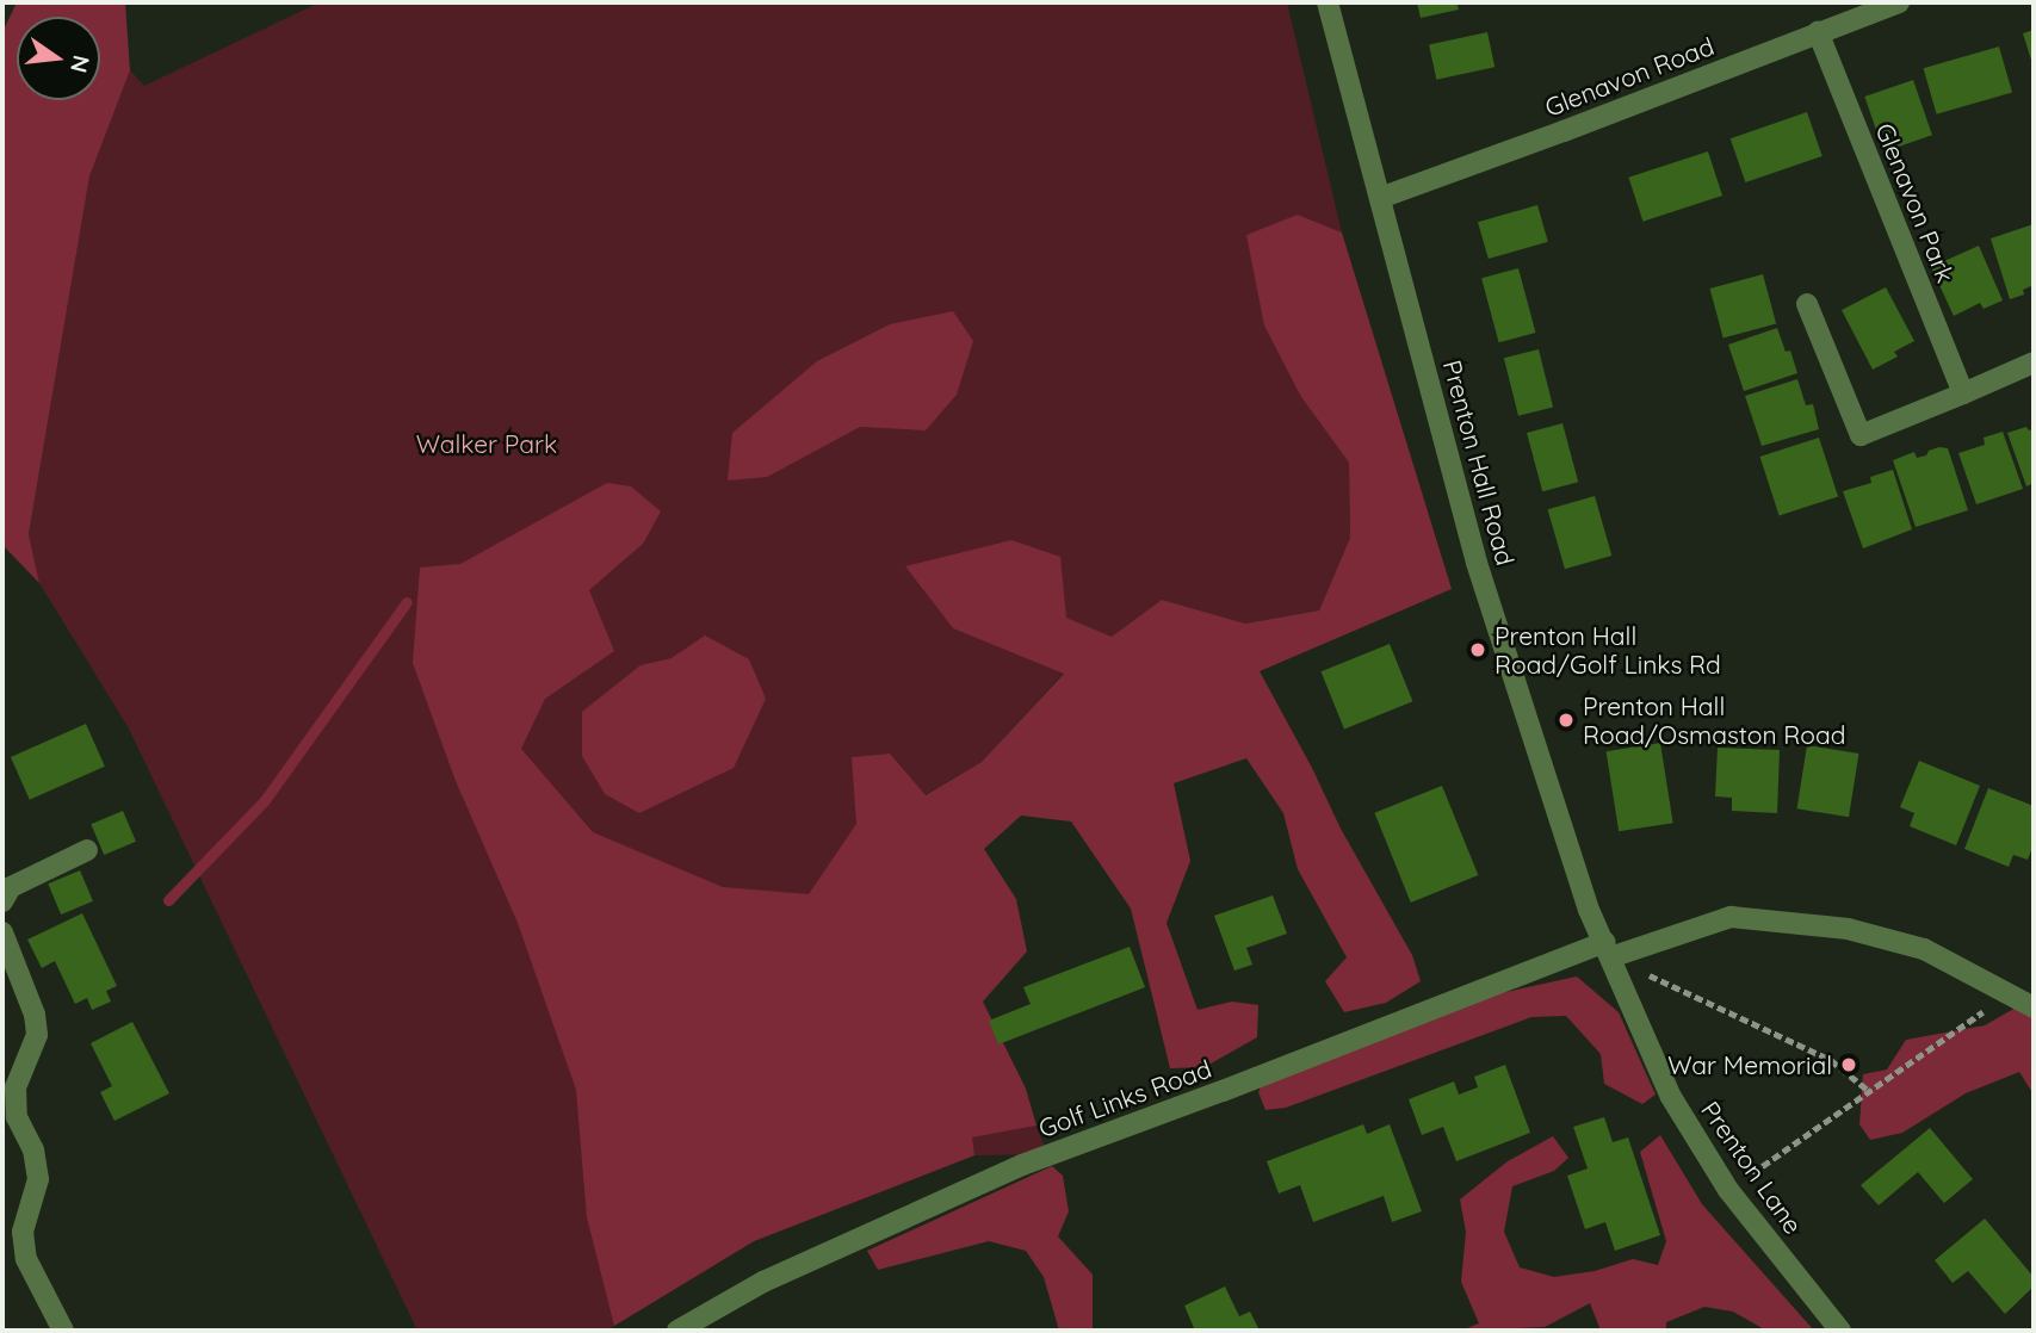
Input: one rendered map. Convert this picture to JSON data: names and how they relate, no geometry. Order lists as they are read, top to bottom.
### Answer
{
  "streets": {
    "street": [
      "Glenavon Road",
      "Glenavon Park",
      "Prenton Hall Road",
      "Golf Links Road",
      "Prenton Lane"
    ]
  },
  "crossings": [
    ["Glenavon Road", "Glenavon Park"],
    ["Glenavon Road", "Prenton Hall Road"],
    ["Prenton Hall Road", "Golf Links Road"],
    ["Prenton Hall Road", "Prenton Lane"],
    ["Golf Links Road", "Prenton Lane"]
  ],
  "parks": ["Walker Park"],
  "places": ["Prenton Hall Road/Golf Links Rd", "Prenton Hall Road/Osmaston Road", "War Memorial"],
  "north": "right"
}
